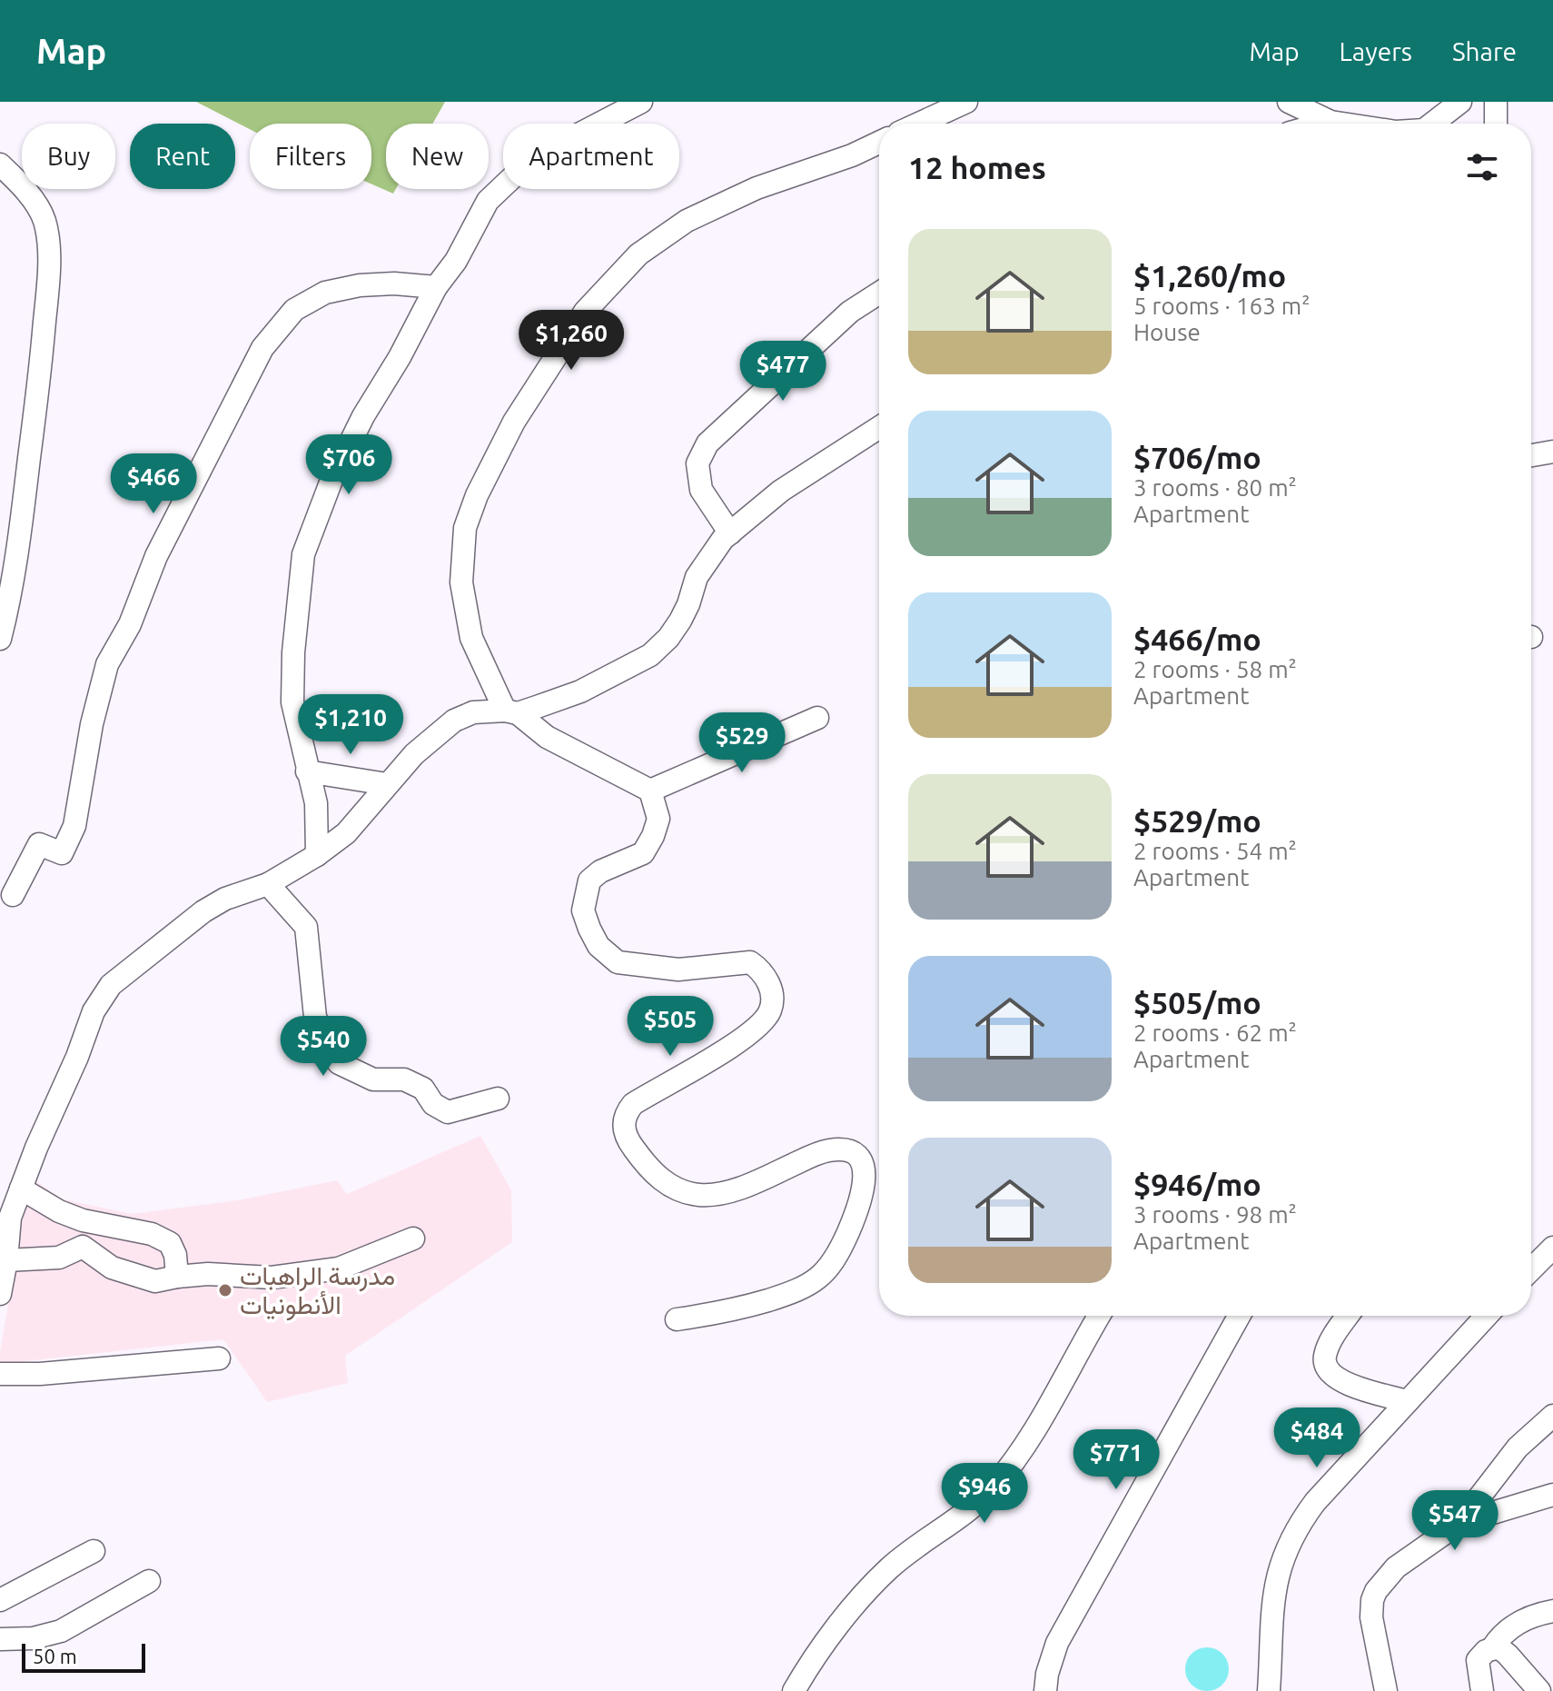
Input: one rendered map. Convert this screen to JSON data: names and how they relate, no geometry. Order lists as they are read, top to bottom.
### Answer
{
  "places": ["مدرسة الراهبات الأنطونيات"],
  "scale_bar": "50 m",
  "page": {
    "header": "Map",
    "nav": ["Map", "Layers", "Share"],
    "chip": [
      "Buy",
      "Rent",
      "Filters",
      "New",
      "Apartment"
    ],
    "heading": "12 homes",
    "list": [
      {
        "name": "$1,260/mo",
        "note": "5 rooms · 163 m² · House"
      },
      {
        "name": "$706/mo",
        "note": "3 rooms · 80 m² · Apartment"
      },
      {
        "name": "$466/mo",
        "note": "2 rooms · 58 m² · Apartment"
      },
      {
        "name": "$529/mo",
        "note": "2 rooms · 54 m² · Apartment"
      },
      {
        "name": "$505/mo",
        "note": "2 rooms · 62 m² · Apartment"
      },
      {
        "name": "$946/mo",
        "note": "3 rooms · 98 m² · Apartment"
      }
    ],
    "price": [
      "$1,260",
      "$477",
      "$706",
      "$466",
      "$1,210",
      "$529",
      "$505",
      "$540",
      "$484",
      "$771",
      "$946",
      "$547"
    ],
    "scale": "50 m"
  }
}
